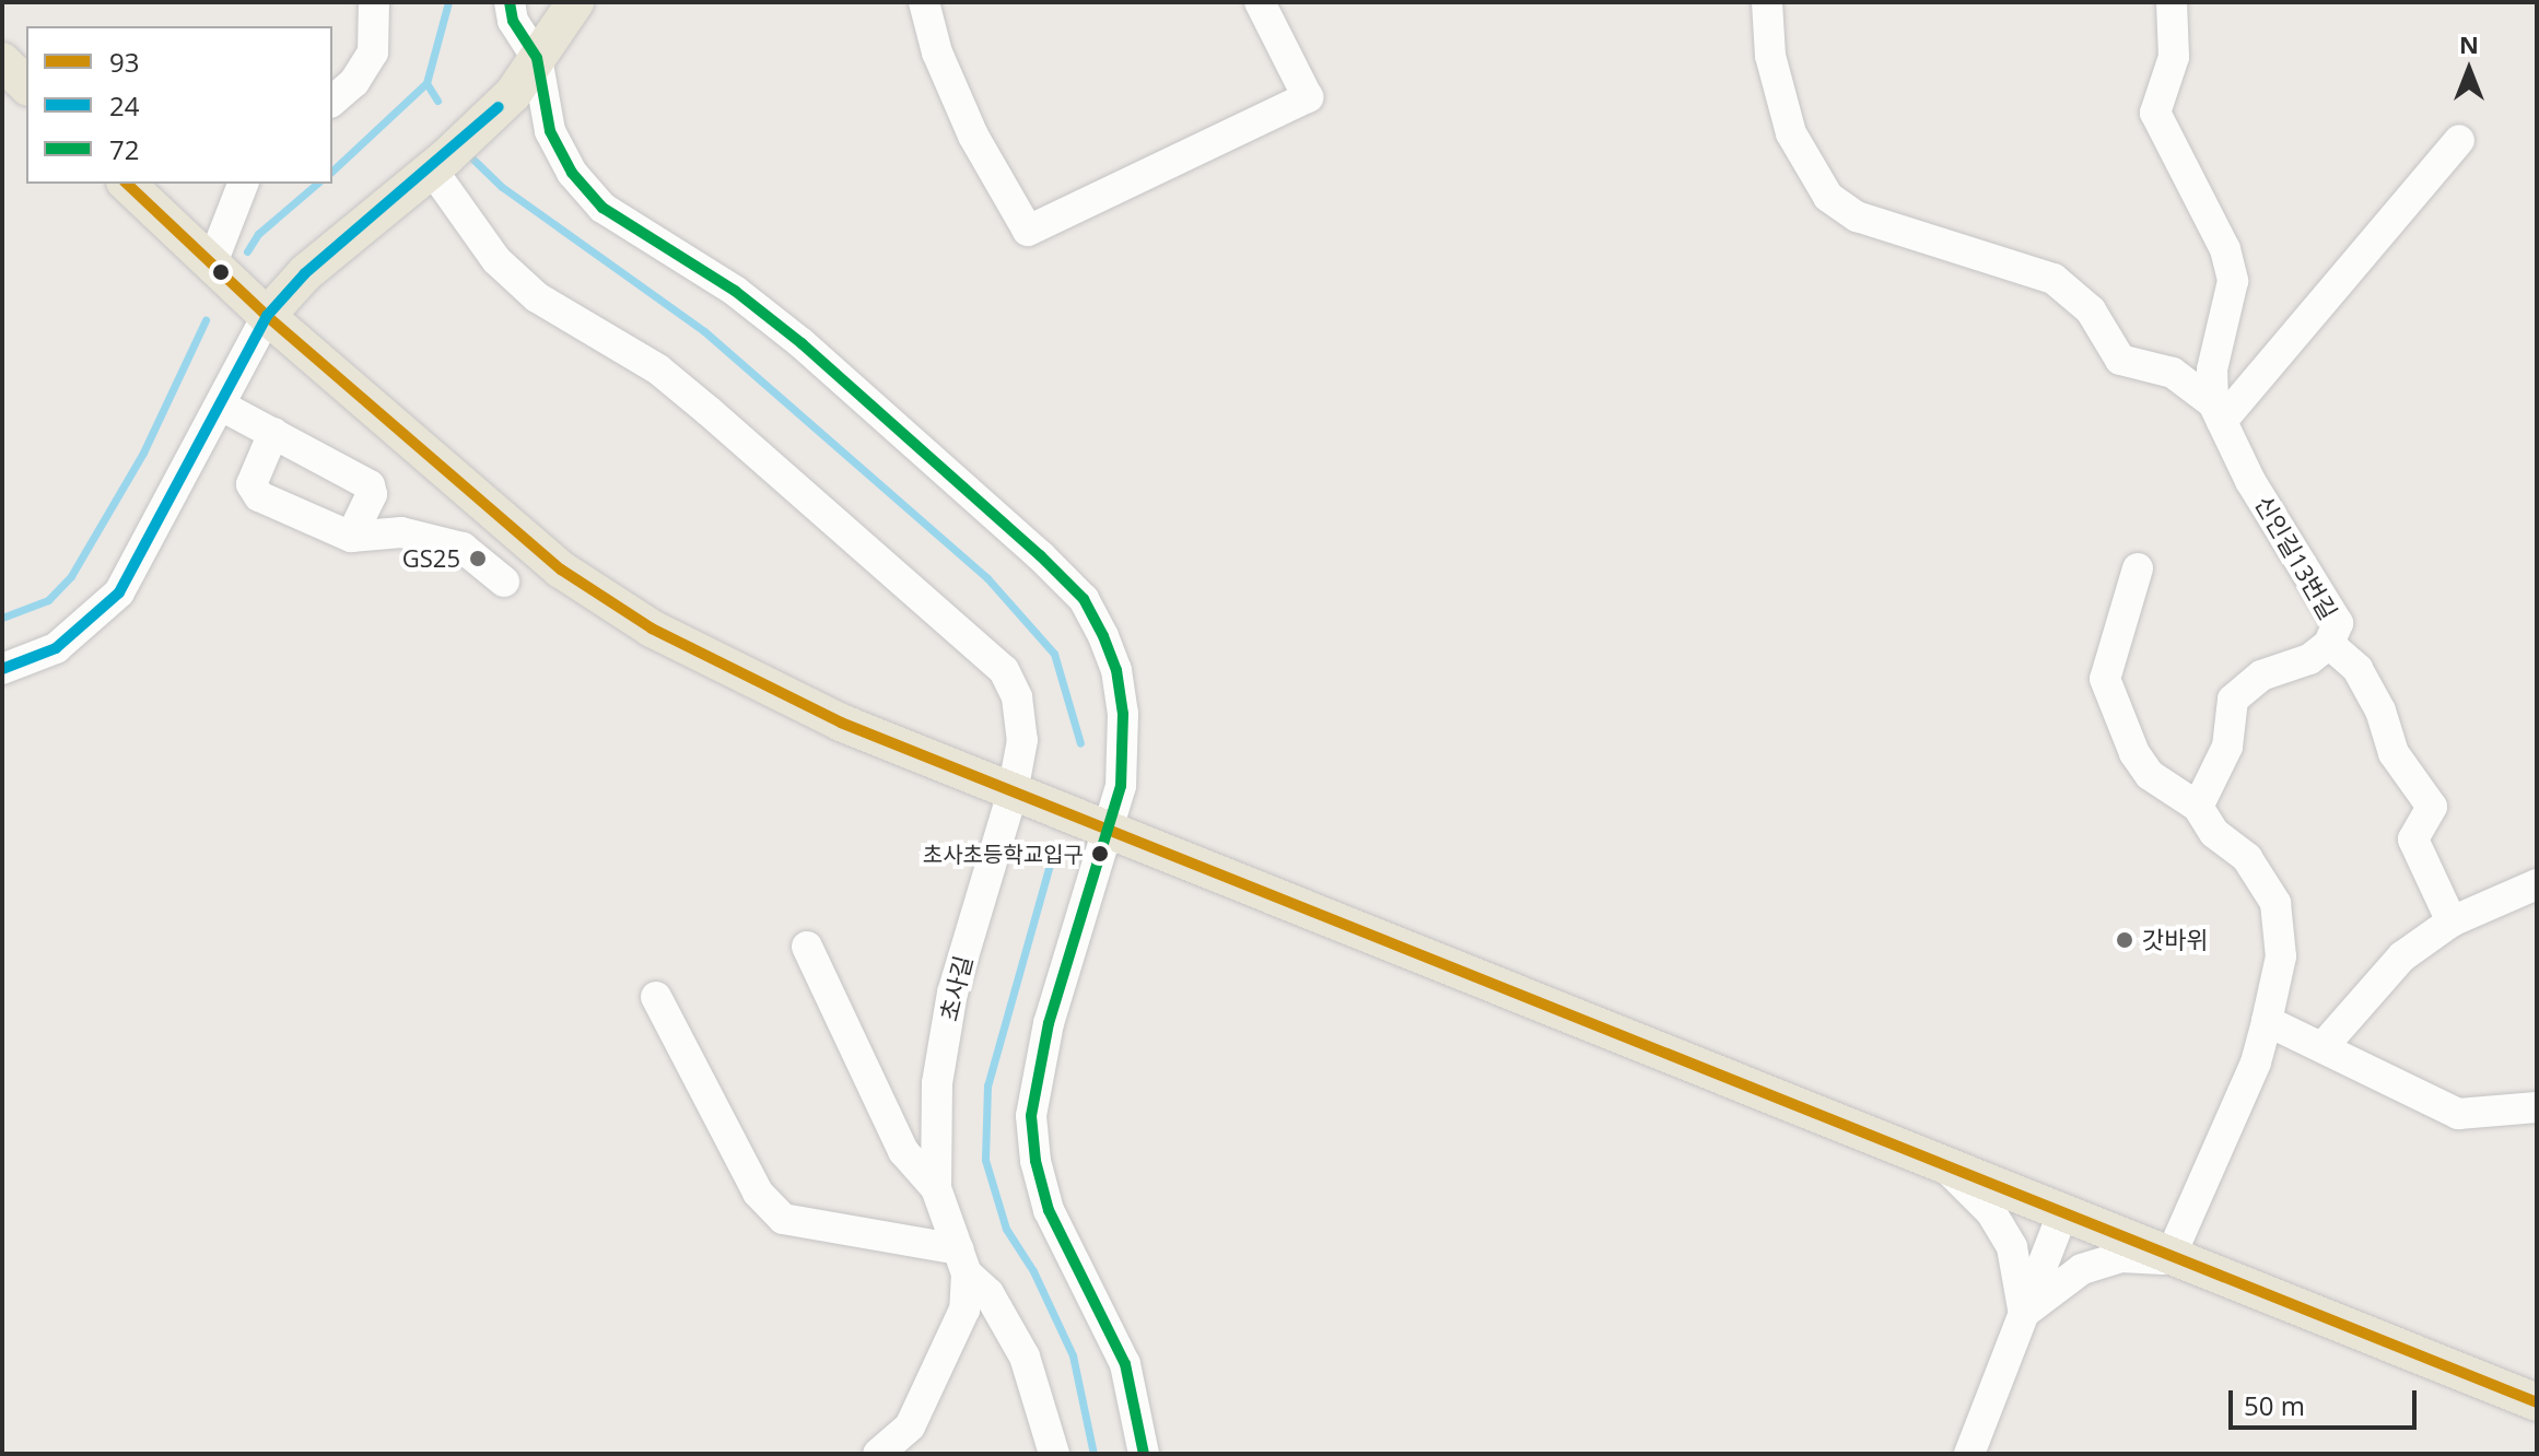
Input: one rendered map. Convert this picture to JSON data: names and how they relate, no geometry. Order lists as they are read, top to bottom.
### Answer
{
  "streets": {
    "street": ["신인길13번길", "초사길"]
  },
  "places": ["GS25", "초사초등학교입구", "갓바위"],
  "lines": ["transit line 72", "transit line 24", "transit line 93"],
  "legend": ["93", "24", "72"],
  "scale_bar": "50 m",
  "north": "top"
}
